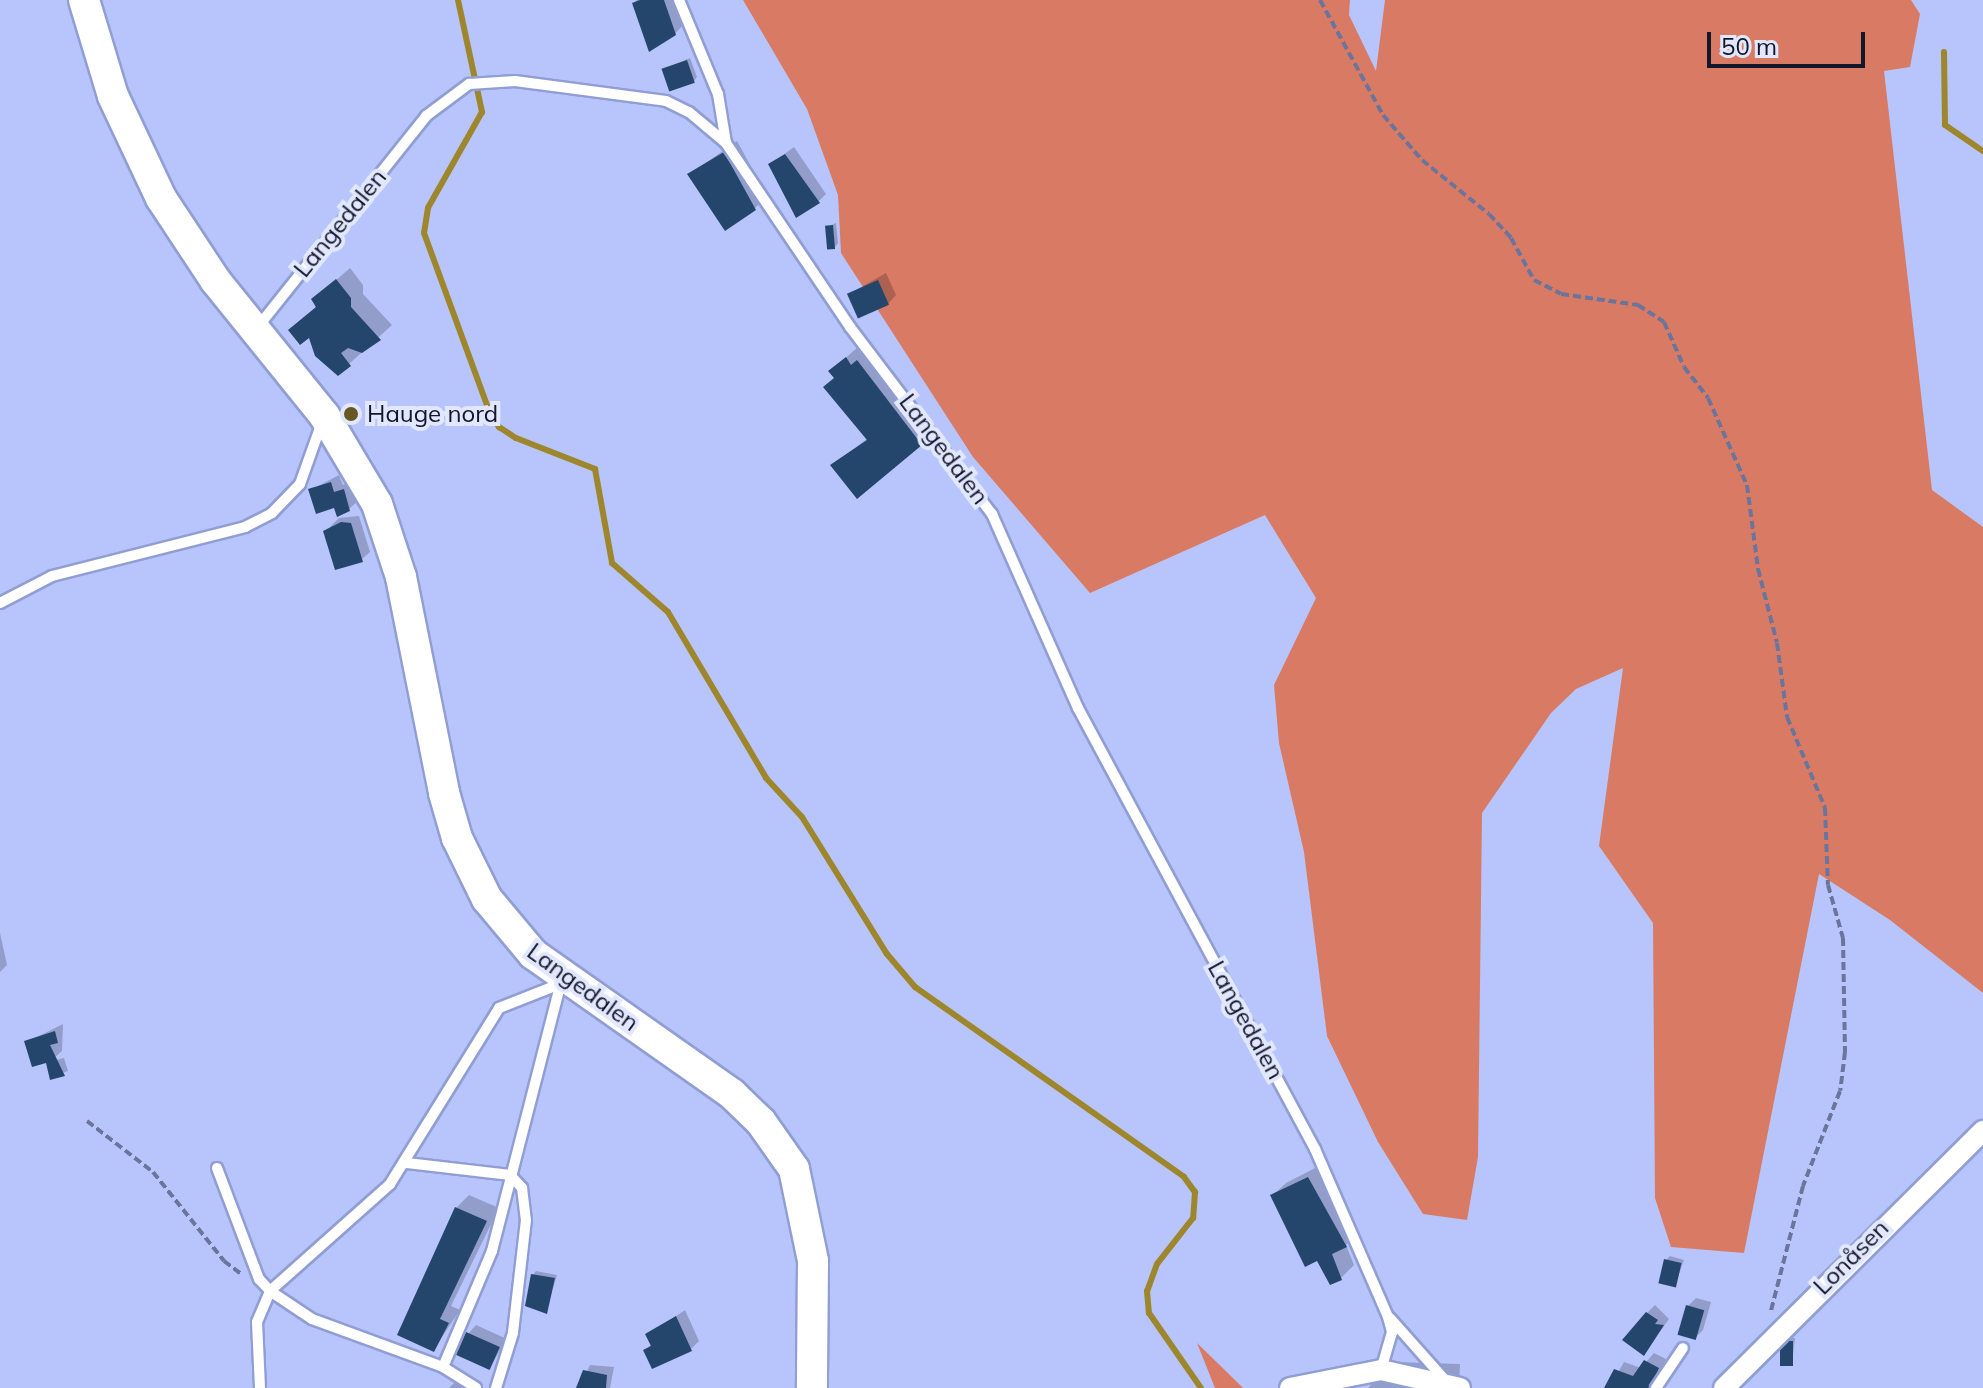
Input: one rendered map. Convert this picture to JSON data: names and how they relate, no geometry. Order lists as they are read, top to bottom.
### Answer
{
  "streets": {
    "main road": ["Langedalen"],
    "street": ["Lonåsen"]
  },
  "places": ["Hauge nord"],
  "scale_bar": "50 m"
}
